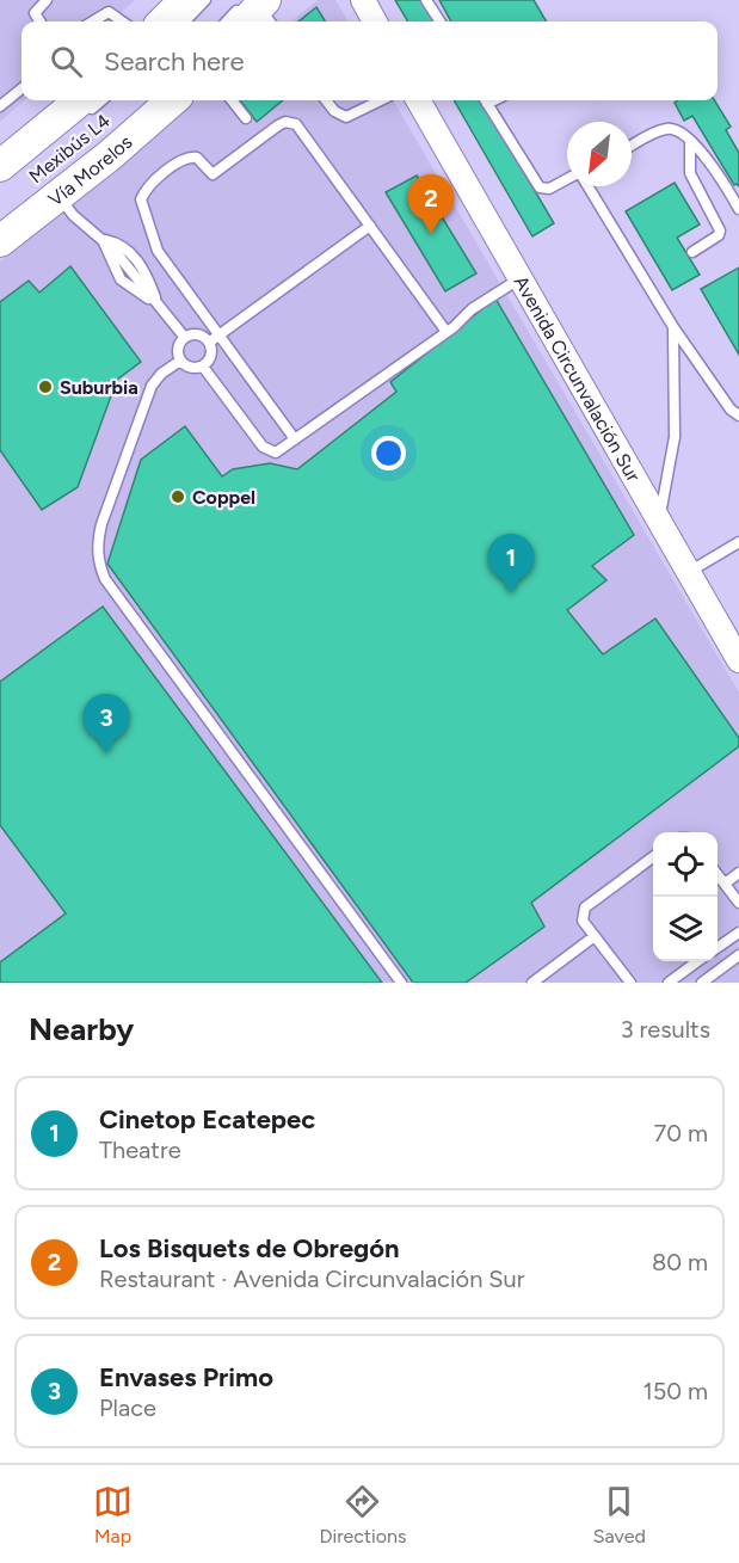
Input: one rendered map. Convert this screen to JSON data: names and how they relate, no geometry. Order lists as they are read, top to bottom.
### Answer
{
  "streets": {
    "main road": ["Vía Morelos"],
    "street": ["Avenida Circunvalación Sur"],
    "lane": ["Mexibús L4"]
  },
  "places": ["Suburbia", "Coppel"],
  "north": "bottom left",
  "page": {
    "search": "Search here",
    "pins": ["2", "1", "3"],
    "heading": ["Nearby", "3 results"],
    "list": [
      {
        "mark": "1",
        "name": "Cinetop Ecatepec",
        "note": "Theatre",
        "value": "70 m"
      },
      {
        "mark": "2",
        "name": "Los Bisquets de Obregón",
        "note": "Restaurant · Avenida Circunvalación Sur",
        "value": "80 m"
      },
      {
        "mark": "3",
        "name": "Envases Primo",
        "note": "Place",
        "value": "150 m"
      }
    ],
    "nav": ["Map", "Directions", "Saved"]
  }
}
